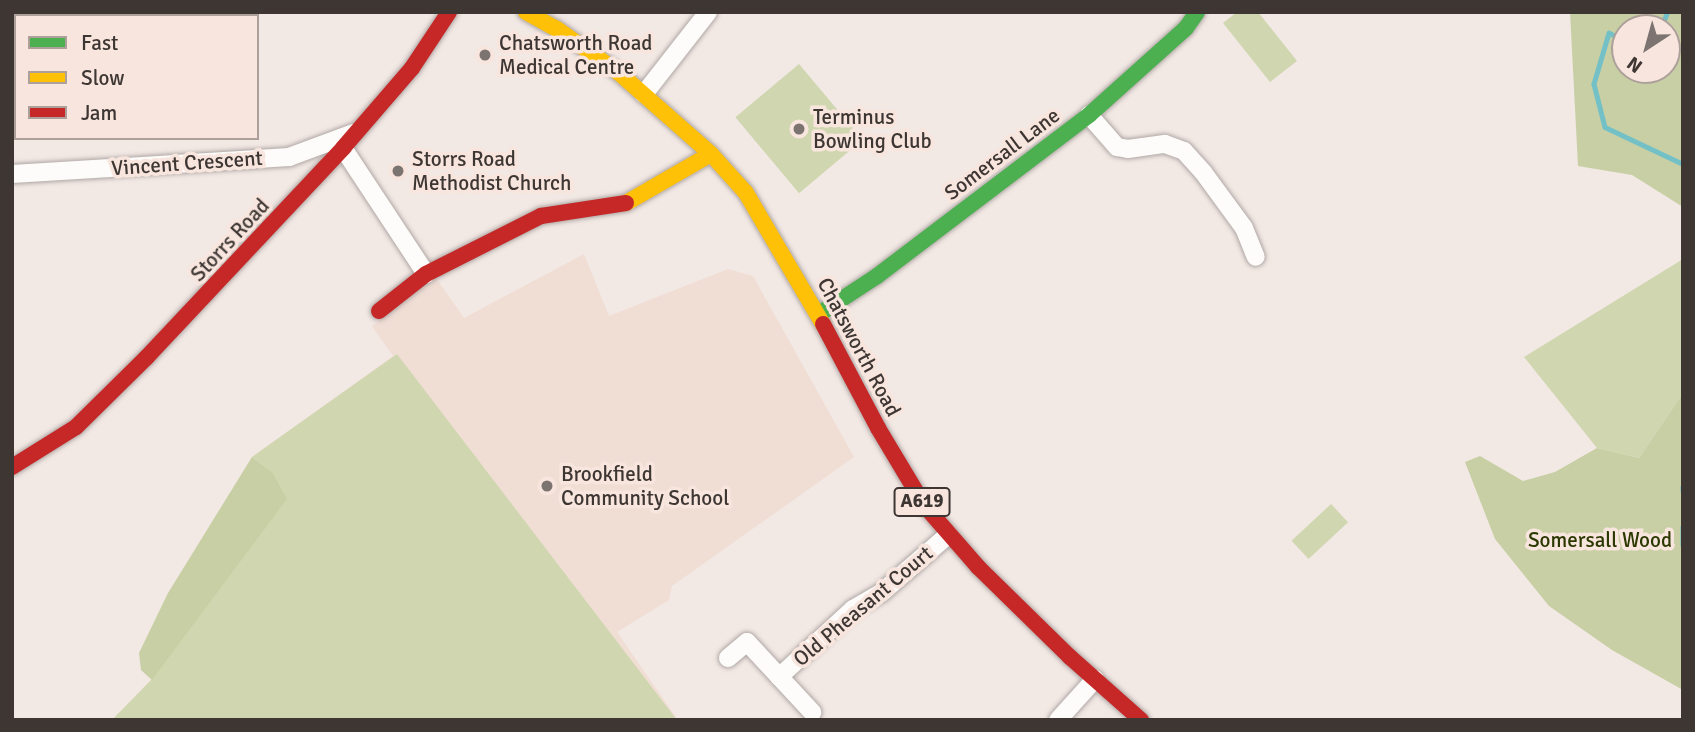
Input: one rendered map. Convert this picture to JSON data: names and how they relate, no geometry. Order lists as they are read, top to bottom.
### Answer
{
  "streets": {
    "main road": [
      "Somersall Lane",
      "Storrs Road",
      "Chatsworth Road",
      "A619"
    ],
    "street": ["Vincent Crescent", "Old Pheasant Court"]
  },
  "crossings": [
    ["Somersall Lane", "Chatsworth Road"],
    ["Vincent Crescent", "Storrs Road"],
    ["Chatsworth Road", "Old Pheasant Court"]
  ],
  "parks": ["Somersall Wood"],
  "places": [
    "Chatsworth Road Medical Centre",
    "Terminus Bowling Club",
    "Storrs Road Methodist Church",
    "Brookfield Community School"
  ],
  "legend": ["Fast", "Slow", "Jam"],
  "north": "bottom left"
}
